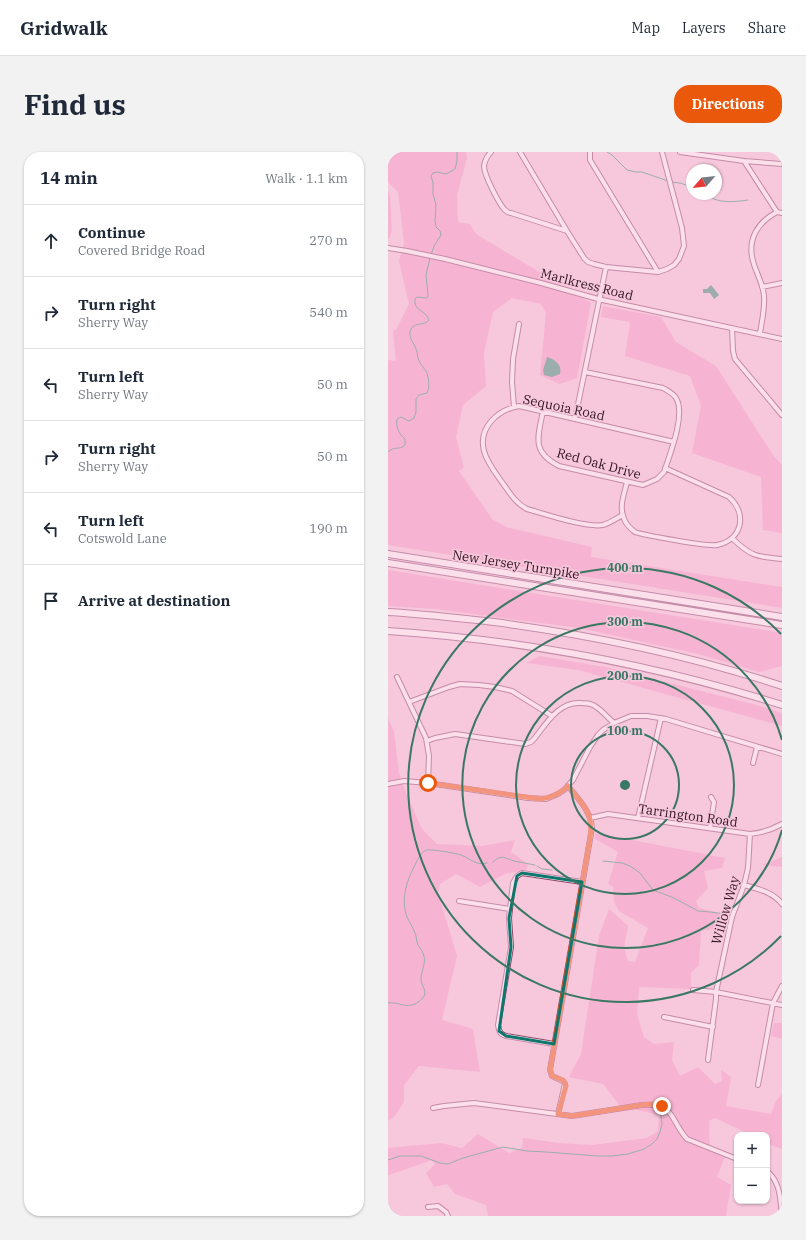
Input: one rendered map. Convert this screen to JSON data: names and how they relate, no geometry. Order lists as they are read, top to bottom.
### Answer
{
  "streets": {
    "highway": ["New Jersey Turnpike"],
    "street": [
      "Marlkress Road",
      "Sequoia Road",
      "Red Oak Drive",
      "Tarrington Road",
      "Willow Way"
    ]
  },
  "crossings": [
    ["Sequoia Road", "Red Oak Drive"],
    ["Tarrington Road", "Willow Way"]
  ],
  "north": "bottom left",
  "page": {
    "header": "Gridwalk",
    "nav": ["Map", "Layers", "Share"],
    "buttons": "Directions",
    "title": "Find us",
    "heading": ["14 min", "Walk · 1.1 km"],
    "list": [
      ["Continue", "Covered Bridge Road", "270 m"],
      ["Turn right", "Sherry Way", "540 m"],
      ["Turn left", "Sherry Way", "50 m"],
      ["Turn right", "Sherry Way", "50 m"],
      ["Turn left", "Cotswold Lane", "190 m"],
      "Arrive at destination"
    ],
    "map_buttons": ["+", "−"]
  },
  "rings": [
    "400 m",
    "300 m",
    "200 m",
    "100 m"
  ]
}
